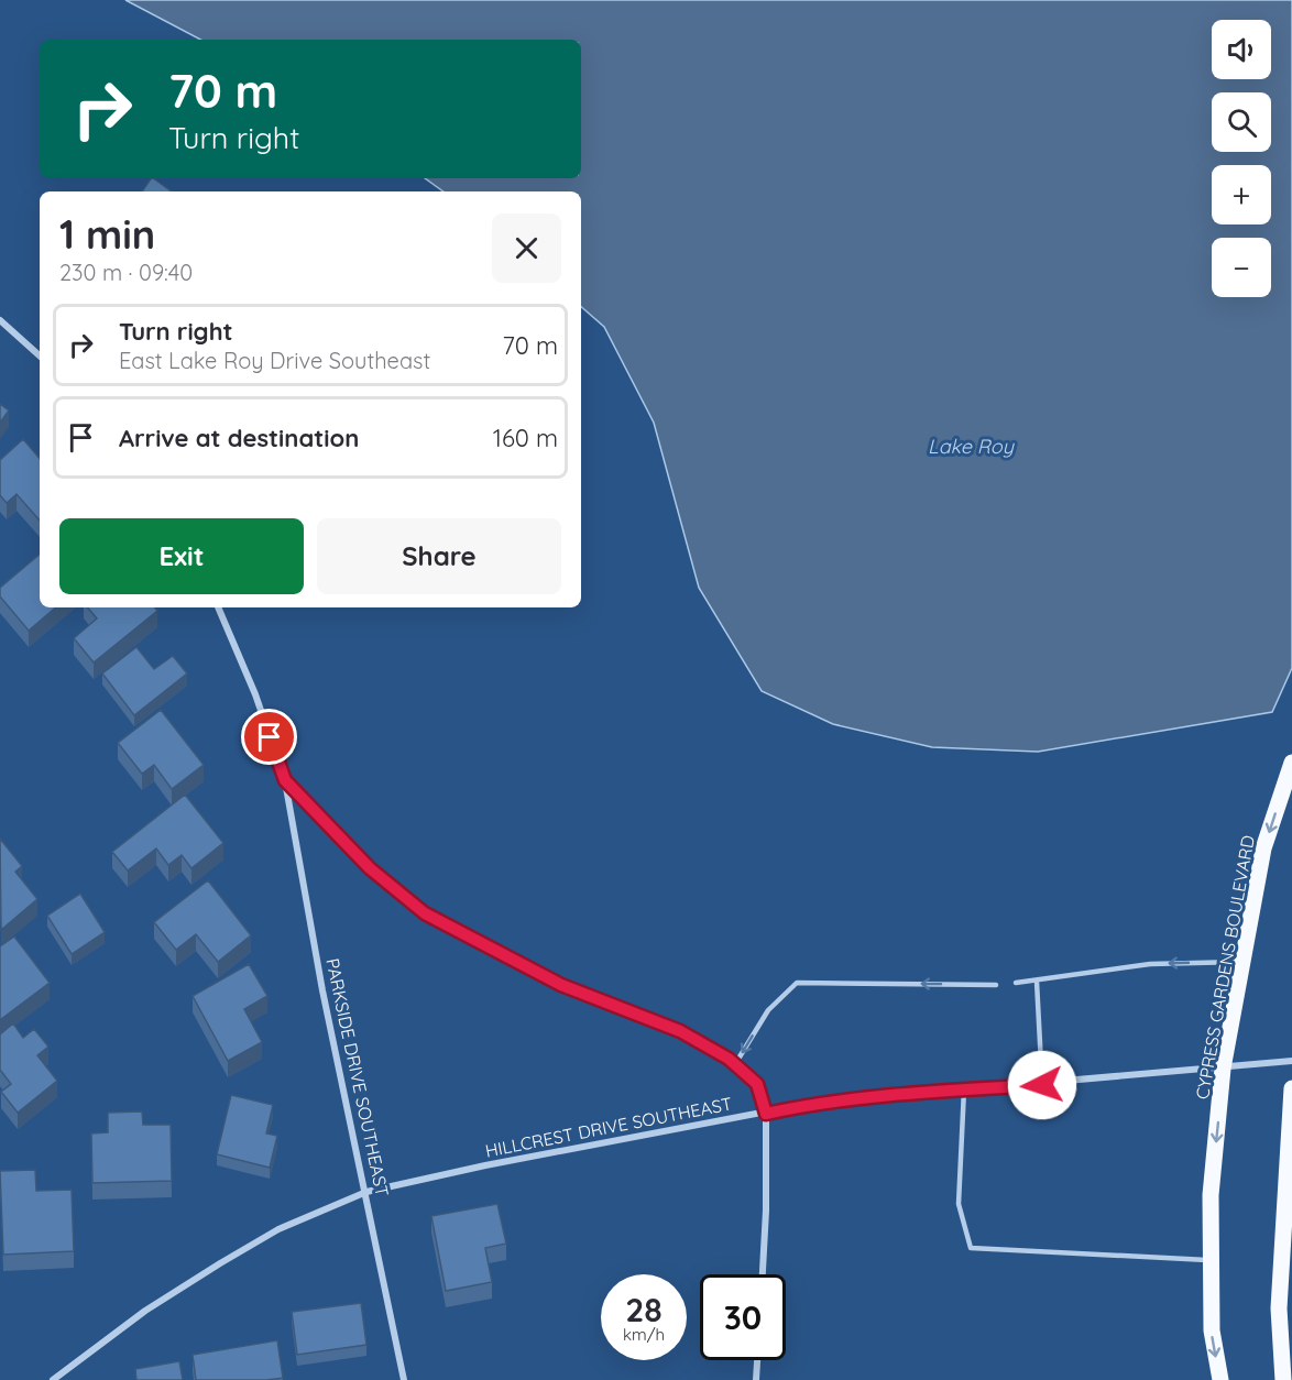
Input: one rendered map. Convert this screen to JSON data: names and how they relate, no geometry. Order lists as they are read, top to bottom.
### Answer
{
  "streets": {
    "main road": ["CYPRESS GARDENS BOULEVARD"],
    "street": ["PARKSIDE DRIVE SOUTHEAST", "HILLCREST DRIVE SOUTHEAST"]
  },
  "crossings": [
    ["CYPRESS GARDENS BOULEVARD", "HILLCREST DRIVE SOUTHEAST"],
    ["PARKSIDE DRIVE SOUTHEAST", "HILLCREST DRIVE SOUTHEAST"]
  ],
  "water": ["Lake Roy"],
  "page": {
    "map_buttons": ["+", "−"],
    "turn": ["70 m", "Turn right"],
    "heading": ["1 min", "230 m · 09:40"],
    "list": [
      {
        "name": "Turn right",
        "note": "East Lake Roy Drive Southeast",
        "value": "70 m"
      },
      {
        "name": "Arrive at destination",
        "value": "160 m"
      }
    ],
    "buttons": ["Exit", "Share"],
    "speed": "28 km/h",
    "limit": "30"
  }
}
